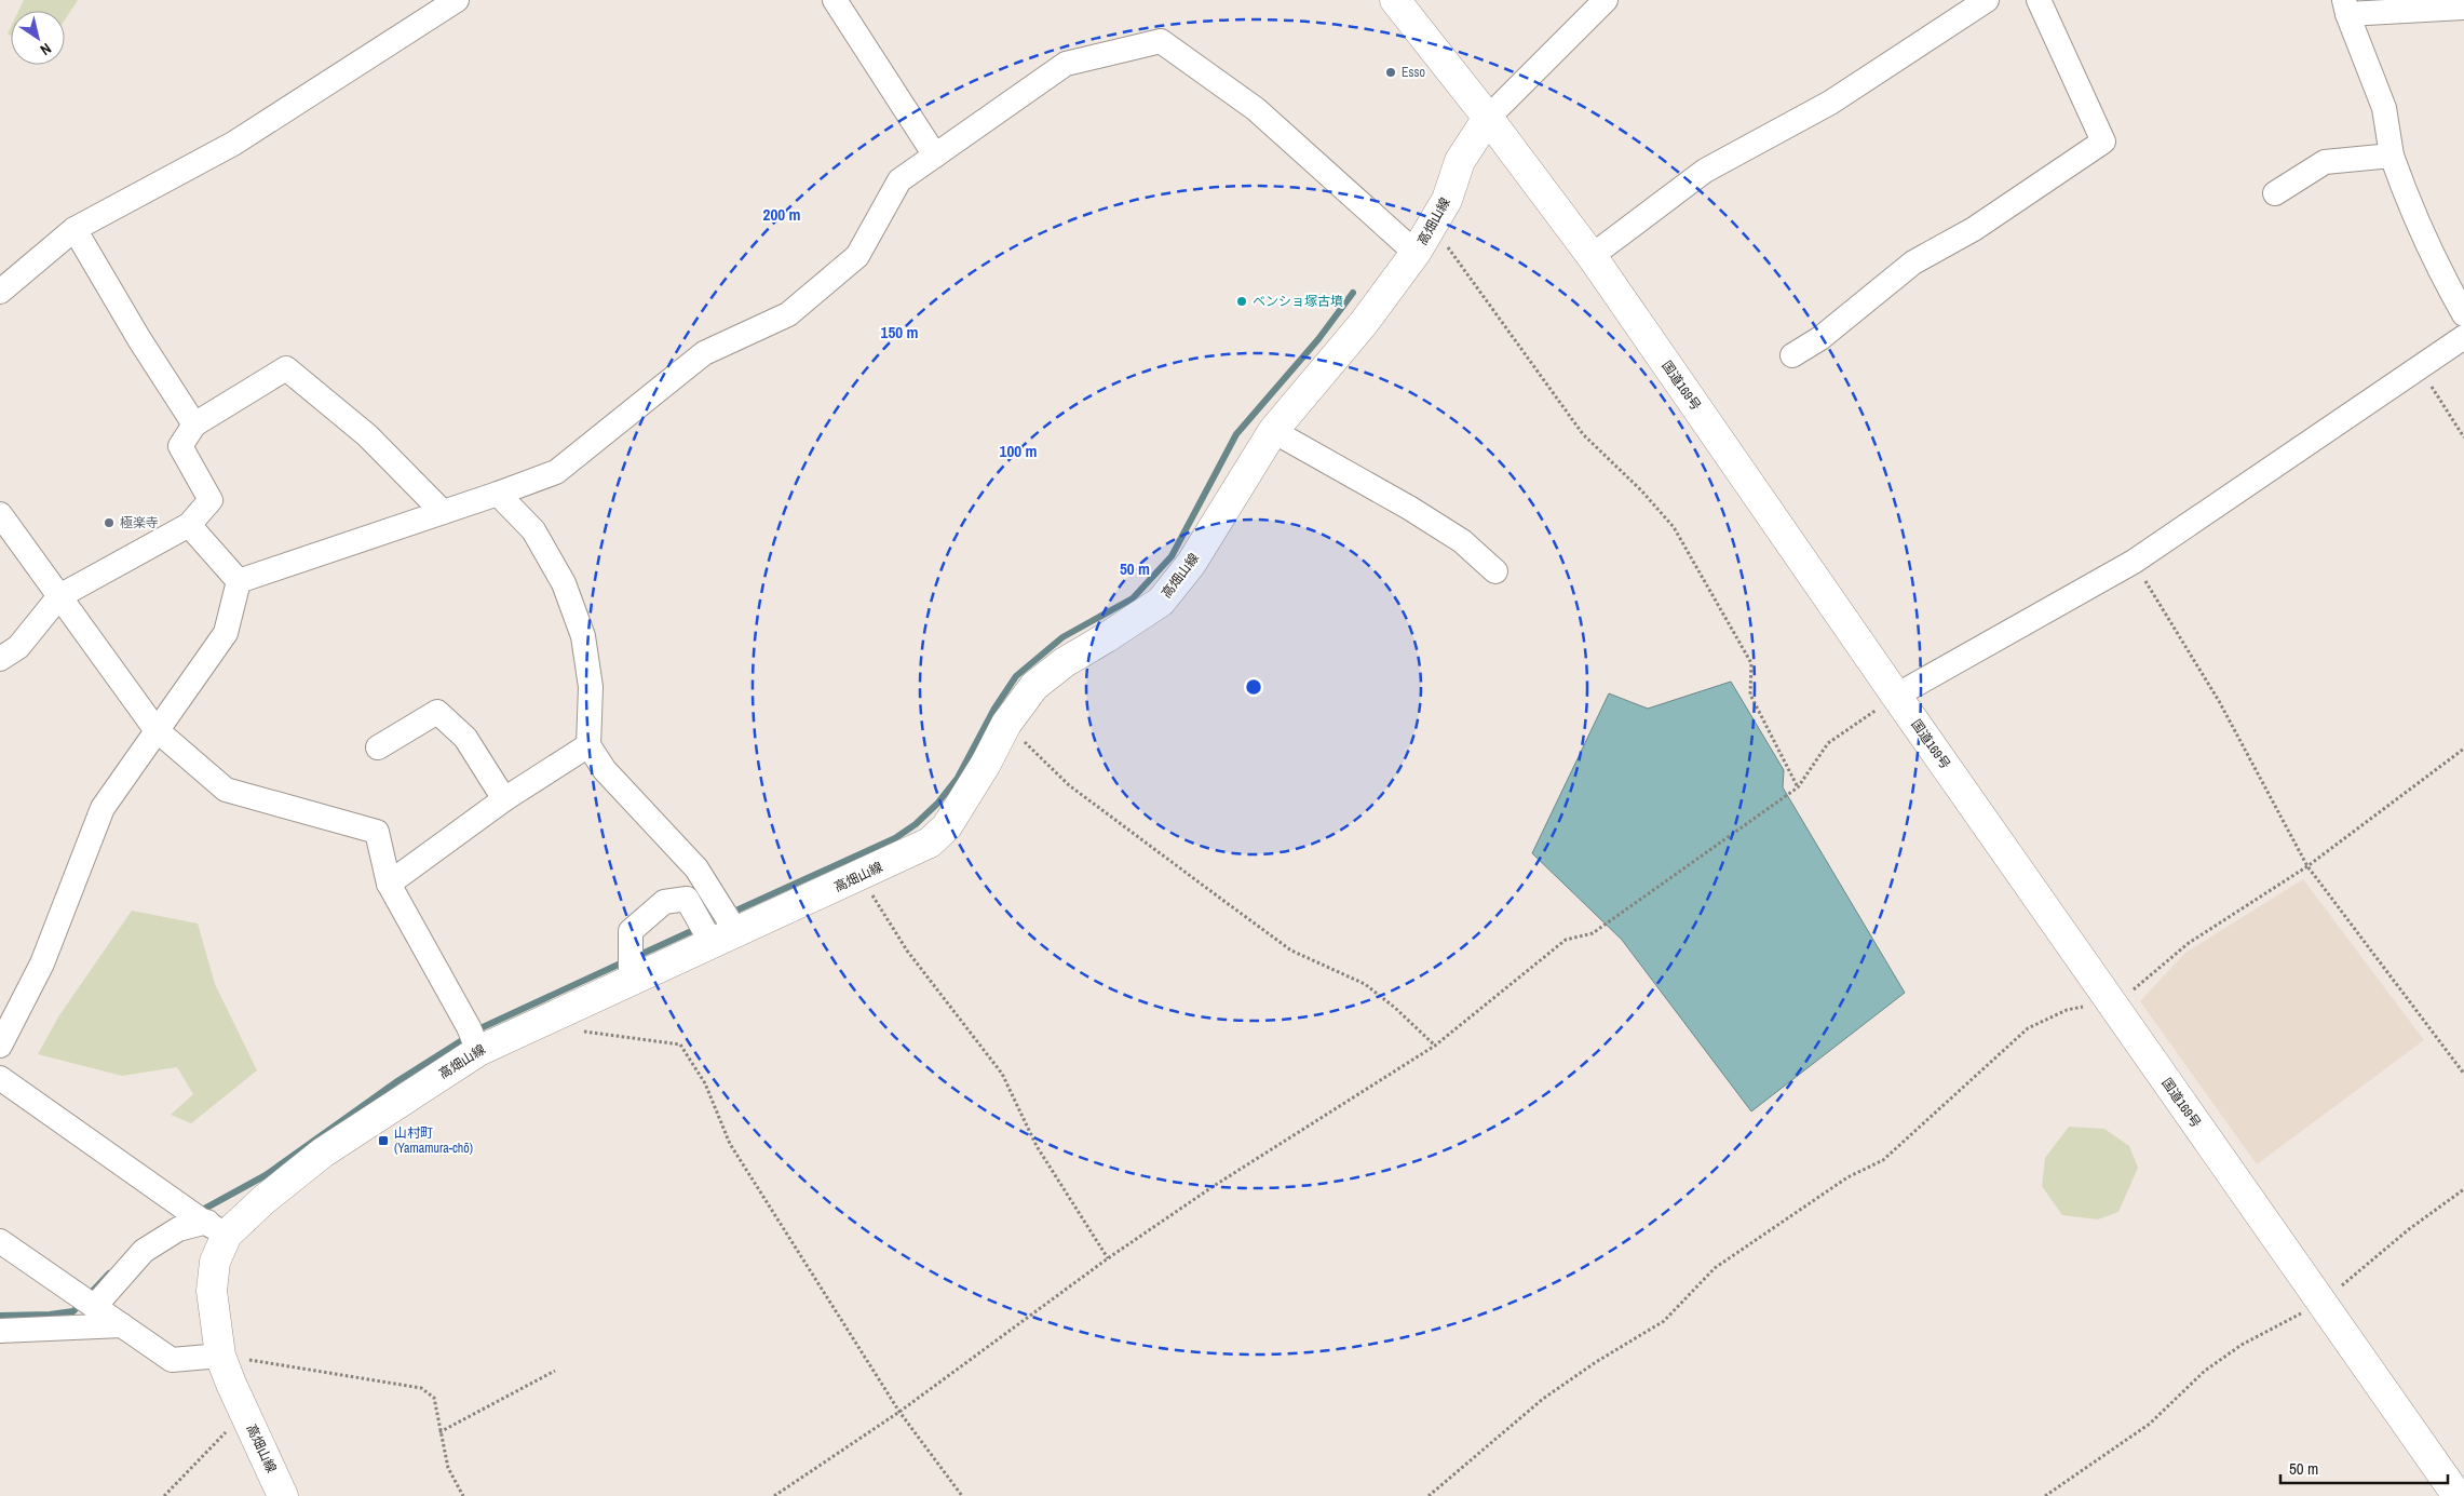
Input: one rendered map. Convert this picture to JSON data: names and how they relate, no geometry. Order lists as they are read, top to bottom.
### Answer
{
  "streets": {
    "main road": ["高畑山線", "国道169号"]
  },
  "crossings": [
    ["高畑山線", "国道169号"]
  ],
  "places": {
    "other": ["Esso", "ベンショ塚古墳", "極楽寺"],
    "transit": ["山村町 (Yamamura-chō)"]
  },
  "scale_bar": "50 m",
  "north": "bottom right",
  "rings": [
    "200 m",
    "150 m",
    "100 m",
    "50 m"
  ]
}
